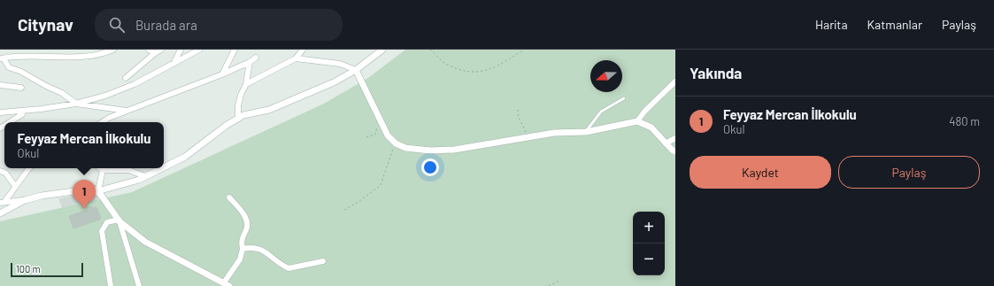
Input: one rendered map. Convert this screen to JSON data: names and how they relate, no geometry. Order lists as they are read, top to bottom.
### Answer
{
  "scale_bar": "100 m",
  "north": "left",
  "page": {
    "header": "Citynav",
    "search": "Burada ara",
    "nav": ["Harita", "Katmanlar", "Paylaş"],
    "heading": "Yakında",
    "list": [
      {
        "mark": "1",
        "name": "Feyyaz Mercan İlkokulu",
        "note": "Okul",
        "value": "480 m"
      }
    ],
    "popup": ["Feyyaz Mercan İlkokulu", "Okul"],
    "buttons": ["Kaydet", "Paylaş"],
    "pins": "1",
    "map_buttons": ["+", "−"],
    "scale": "100 m"
  }
}
